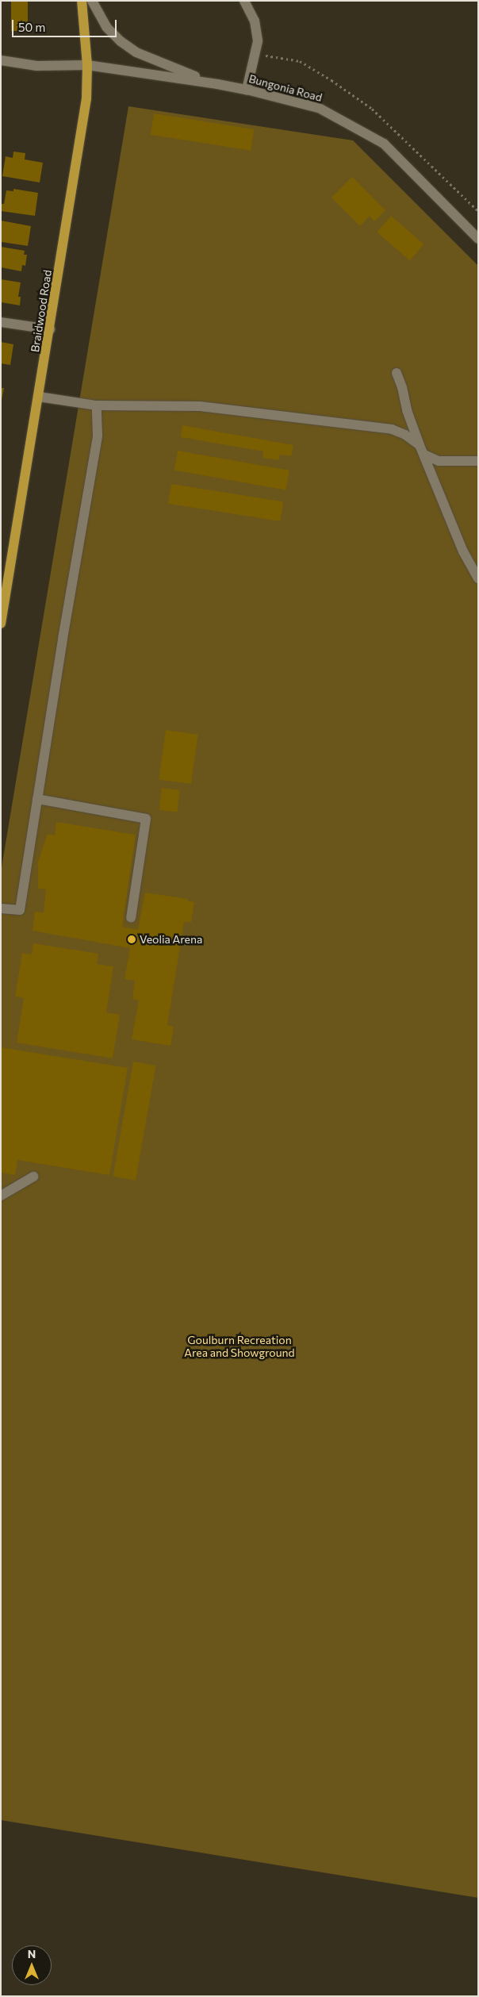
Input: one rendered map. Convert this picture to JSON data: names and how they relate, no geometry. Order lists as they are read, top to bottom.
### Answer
{
  "streets": {
    "main road": ["Braidwood Road"],
    "street": ["Bungonia Road"]
  },
  "crossings": [
    ["Bungonia Road", "Braidwood Road"]
  ],
  "parks": ["Goulburn Recreation Area and Showground"],
  "places": ["Veolia Arena"],
  "scale_bar": "50 m",
  "north": "top"
}
